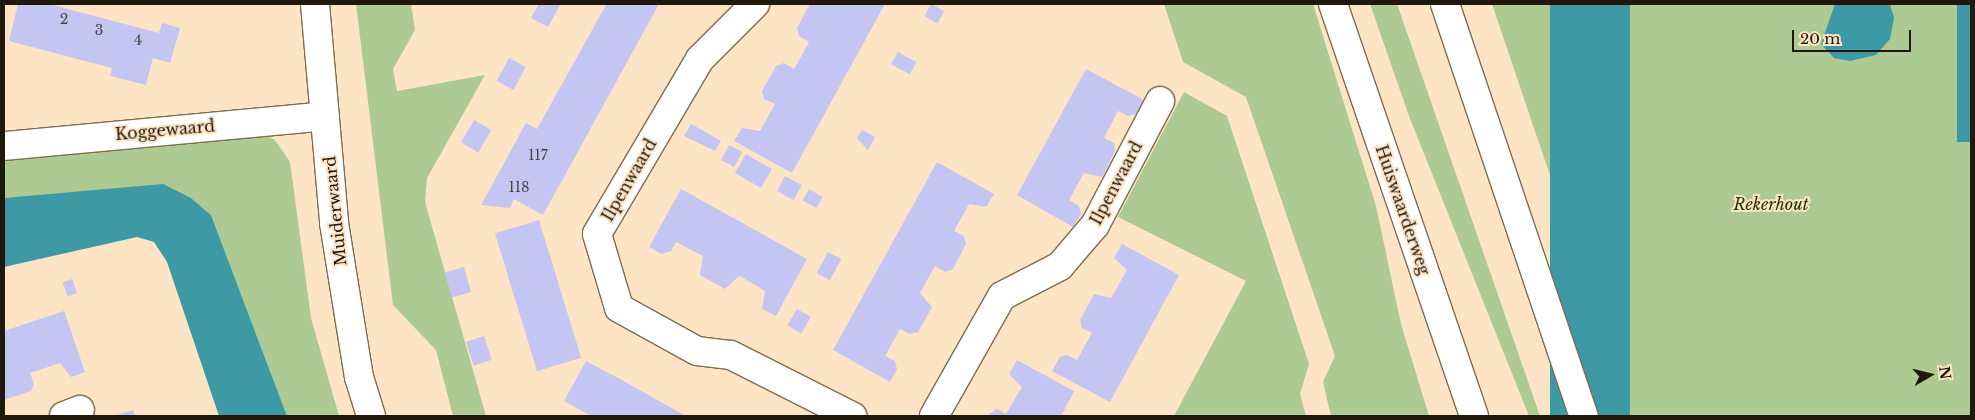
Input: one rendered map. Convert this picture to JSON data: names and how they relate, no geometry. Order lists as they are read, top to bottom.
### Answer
{
  "streets": {
    "main road": [
      "Koggewaard",
      "Ilpenwaard",
      "Huiswaarderweg",
      "Muiderwaard"
    ]
  },
  "crossings": [
    ["Koggewaard", "Muiderwaard"]
  ],
  "parks": ["Rekerhout"],
  "house_numbers": [
    "2",
    "3",
    "4",
    "117",
    "118"
  ],
  "scale_bar": "20 m",
  "north": "right"
}
